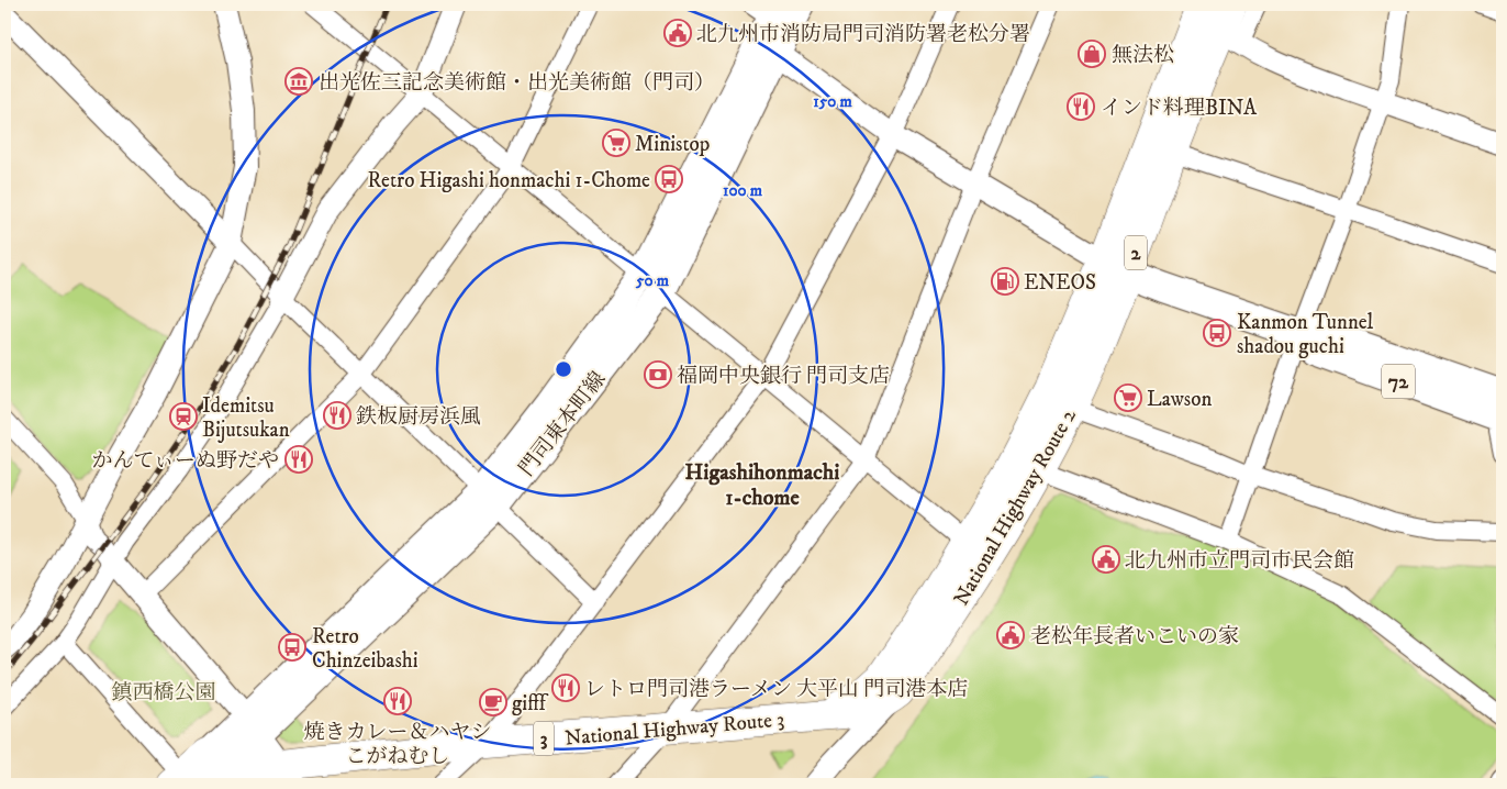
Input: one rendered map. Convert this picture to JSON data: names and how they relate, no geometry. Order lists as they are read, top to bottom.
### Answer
{
  "streets": {
    "highway": [
      "2",
      "National Highway Route 2",
      "National Highway Route 3",
      "3"
    ],
    "main road": ["72", "門司東本町線"]
  },
  "crossings": [
    ["72", "National Highway Route 2"],
    ["門司東本町線", "National Highway Route 3"],
    ["National Highway Route 2", "National Highway Route 3"]
  ],
  "districts": ["Higashihonmachi 1-chome"],
  "parks": ["鎮西橋公園"],
  "places": {
    "public building": ["北九州市消防局門司消防署老松分署", "北九州市立門司市民会館", "老松年長者いこいの家"],
    "shop": ["無法松"],
    "museum": ["出光佐三記念美術館・出光美術館（門司）"],
    "restaurant": [
      "インド料理BINA",
      "鉄板厨房浜風",
      "かんてぃーぬ野だや",
      "レトロ門司港ラーメン 大平山 門司港本店",
      "焼きカレー＆ハヤシ こがねむし"
    ],
    "supermarket": ["Ministop", "Lawson"],
    "bus stop": ["Retro Higashi honmachi 1-Chome", "Kanmon Tunnel shadou guchi", "Retro Chinzeibashi"],
    "fuel station": ["ENEOS"],
    "bank": ["福岡中央銀行 門司支店"],
    "station": ["Idemitsu Bijutsukan"],
    "cafe": ["gifff"]
  },
  "rings": ["150 m", "100 m", "50 m"]
}
